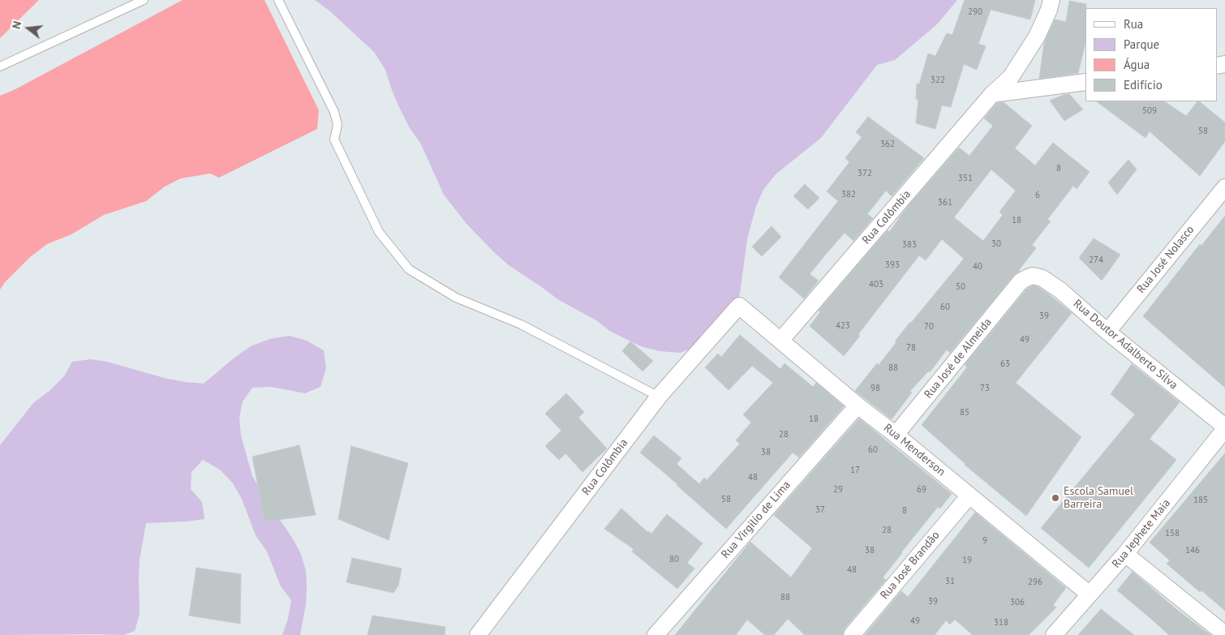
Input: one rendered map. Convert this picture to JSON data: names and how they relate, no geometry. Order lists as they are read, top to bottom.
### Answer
{
  "streets": {
    "street": [
      "Rua Colômbia",
      "Rua José Nolasco",
      "Rua Doutor Adalberto Silva",
      "Rua José de Almeida",
      "Rua Menderson",
      "Rua Virgilío de Lima",
      "Rua Jephete Maia",
      "Rua José Brandão"
    ]
  },
  "crossings": [
    ["Rua Colômbia", "Rua Menderson"],
    ["Rua José Nolasco", "Rua Doutor Adalberto Silva"],
    ["Rua Doutor Adalberto Silva", "Rua José de Almeida"],
    ["Rua Doutor Adalberto Silva", "Rua Jephete Maia"],
    ["Rua José de Almeida", "Rua Menderson"],
    ["Rua Menderson", "Rua Virgilío de Lima"],
    ["Rua Menderson", "Rua Jephete Maia"],
    ["Rua Menderson", "Rua José Brandão"]
  ],
  "places": ["Escola Samuel Barreira"],
  "house_numbers": [
    "290",
    "322",
    "509",
    "58",
    "362",
    "8",
    "372",
    "351",
    "382",
    "6",
    "361",
    "18",
    "30",
    "383",
    "274",
    "393",
    "40",
    "403",
    "50",
    "60",
    "39",
    "423",
    "70",
    "49",
    "78",
    "63",
    "88",
    "98",
    "73",
    "85",
    "18",
    "28",
    "60",
    "38",
    "17",
    "48",
    "29",
    "69",
    "58",
    "185",
    "37",
    "8",
    "28",
    "158",
    "9",
    "38",
    "146",
    "80",
    "19",
    "48",
    "31",
    "296",
    "88",
    "39",
    "306",
    "49",
    "318"
  ],
  "legend": [
    "Rua",
    "Parque",
    "Água",
    "Edifício"
  ],
  "north": "left"
}
